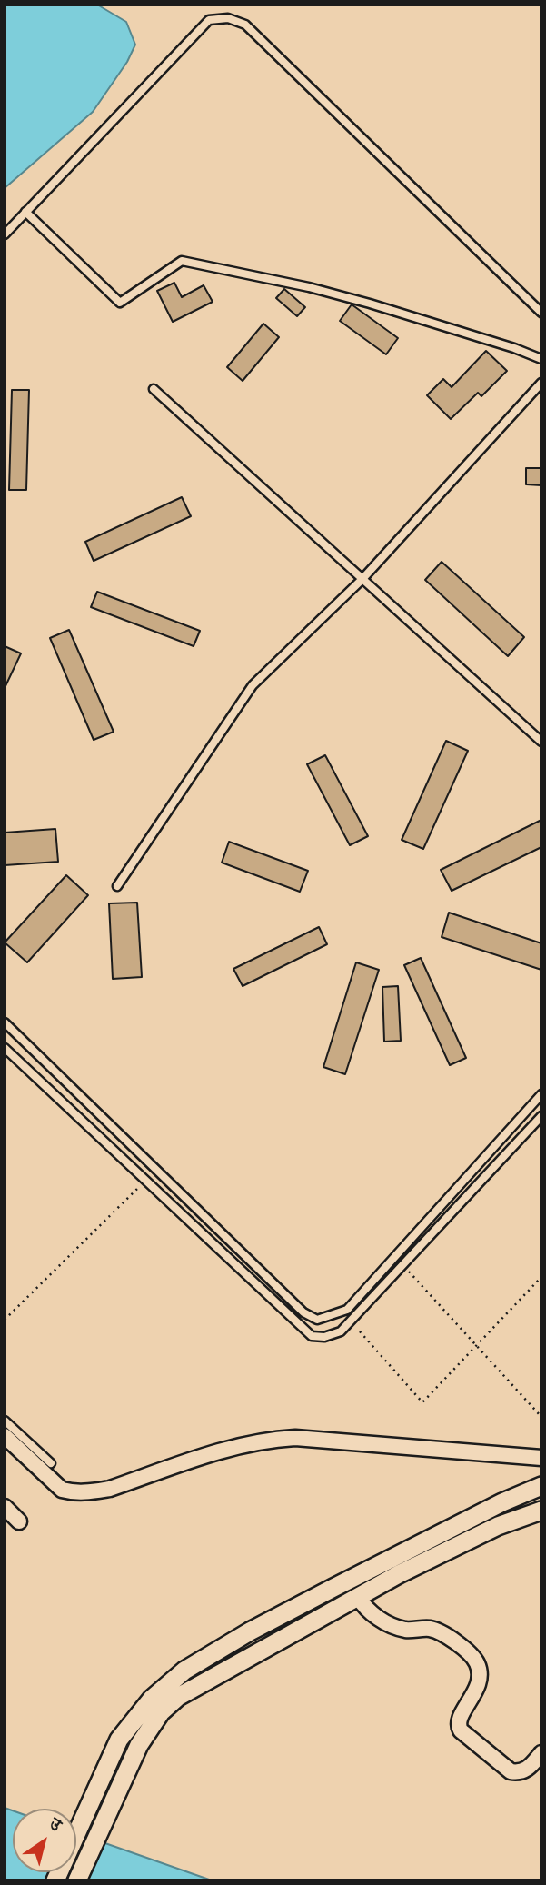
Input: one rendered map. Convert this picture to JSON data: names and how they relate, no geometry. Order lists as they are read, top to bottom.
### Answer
{
  "north": "top right"
}
